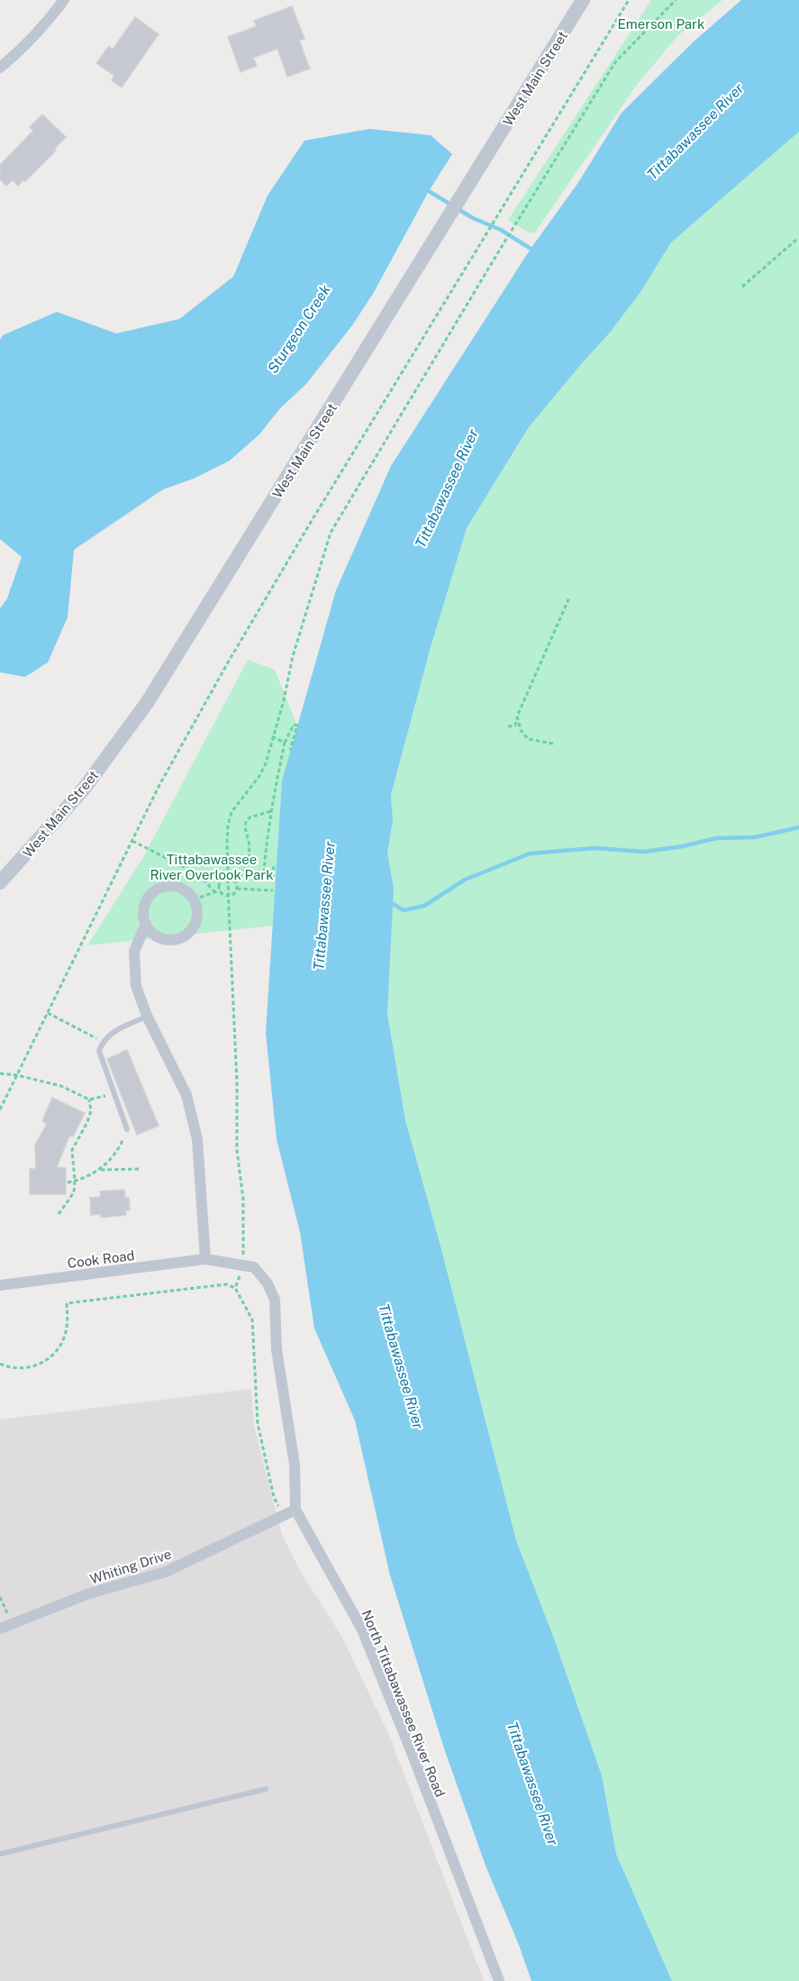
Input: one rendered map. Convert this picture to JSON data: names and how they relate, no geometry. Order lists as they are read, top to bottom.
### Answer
{
  "streets": {
    "street": [
      "West Main Street",
      "Cook Road",
      "Whiting Drive",
      "North Tittabawassee River Road"
    ]
  },
  "crossings": [
    ["Cook Road", "North Tittabawassee River Road"],
    ["Whiting Drive", "North Tittabawassee River Road"]
  ],
  "water": ["Tittabawassee River", "Sturgeon Creek"],
  "parks": ["Emerson Park", "Tittabawassee River Overlook Park"]
}
